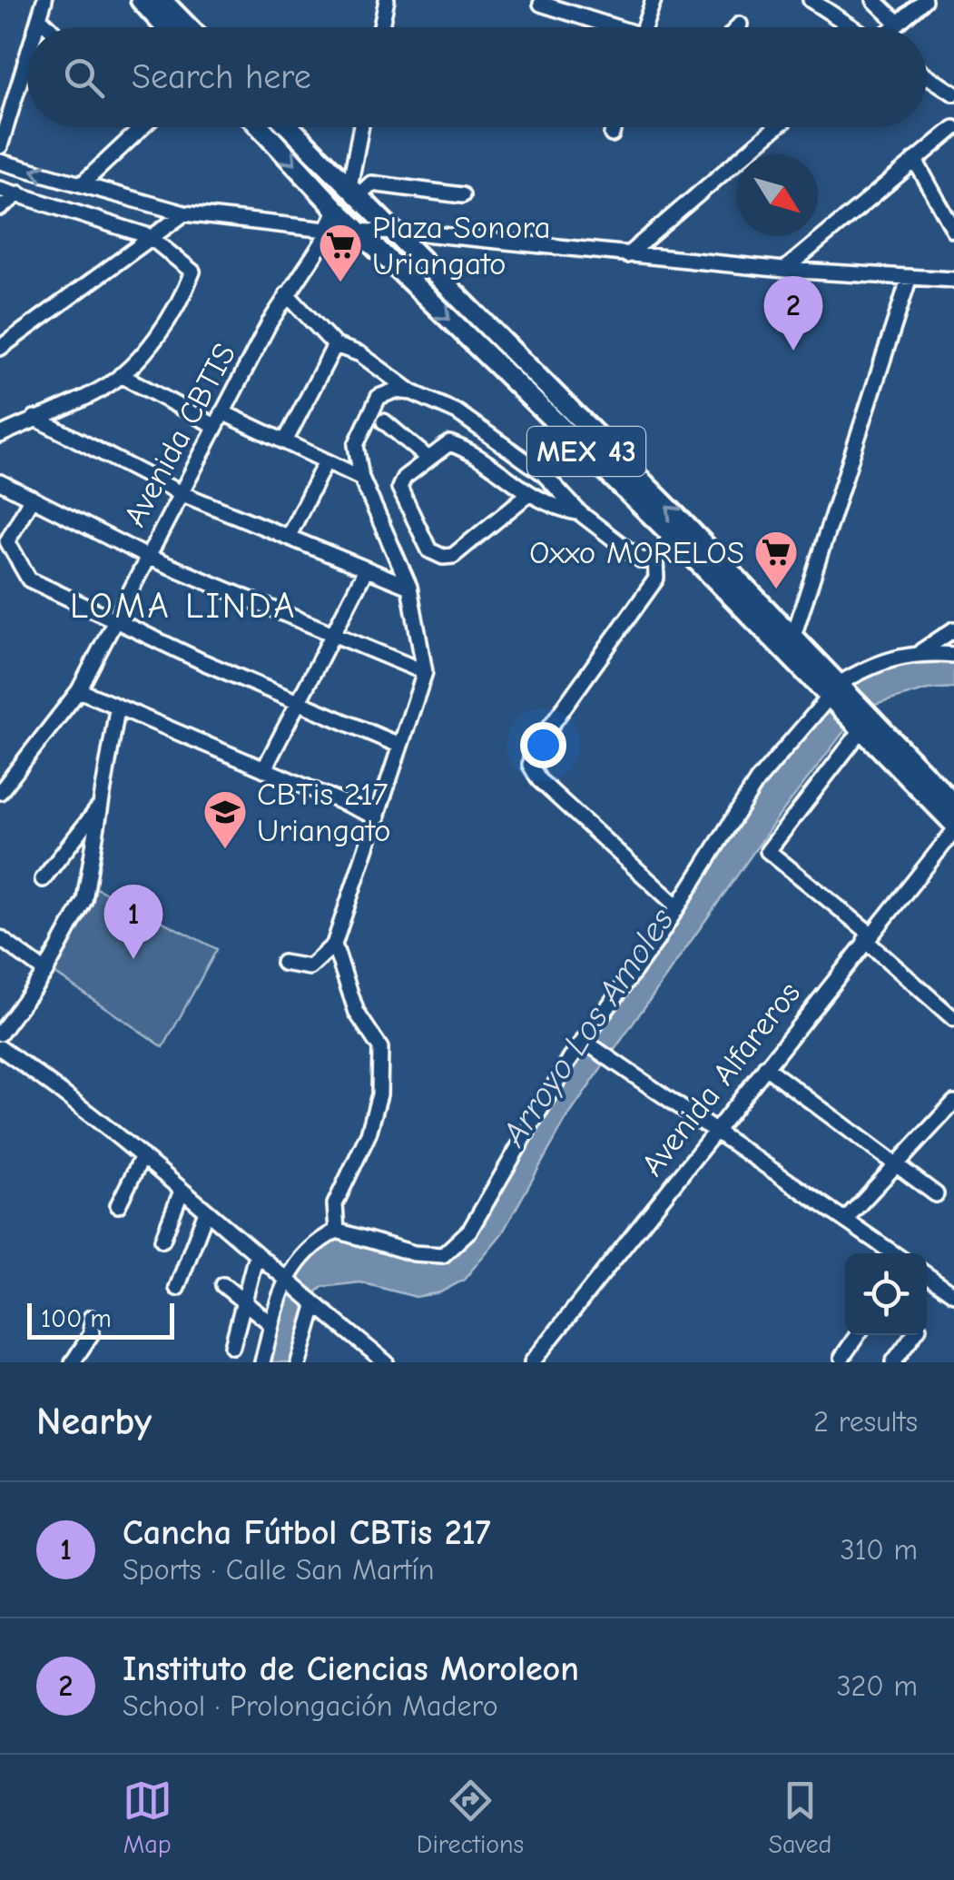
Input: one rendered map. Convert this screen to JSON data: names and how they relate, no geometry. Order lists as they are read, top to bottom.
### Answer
{
  "streets": {
    "main road": ["MEX 43"],
    "street": ["Avenida CBTIS", "Avenida Alfareros"]
  },
  "crossings": [
    ["Avenida CBTIS", "MEX 43"]
  ],
  "districts": ["LOMA LINDA"],
  "water": ["Arroyo Los Amoles"],
  "places": {
    "supermarket": ["Plaza Sonora Uriangato", "Oxxo MORELOS"],
    "school or university": ["CBTis 217 Uriangato"]
  },
  "scale_bar": "100 m",
  "north": "bottom right",
  "page": {
    "search": "Search here",
    "pins": ["2", "1"],
    "scale": "100 m",
    "heading": ["Nearby", "2 results"],
    "list": [
      {
        "mark": "1",
        "name": "Cancha Fútbol CBTis 217",
        "note": "Sports · Calle San Martín",
        "value": "310 m"
      },
      {
        "mark": "2",
        "name": "Instituto de Ciencias Moroleon",
        "note": "School · Prolongación Madero",
        "value": "320 m"
      }
    ],
    "nav": ["Map", "Directions", "Saved"]
  }
}
